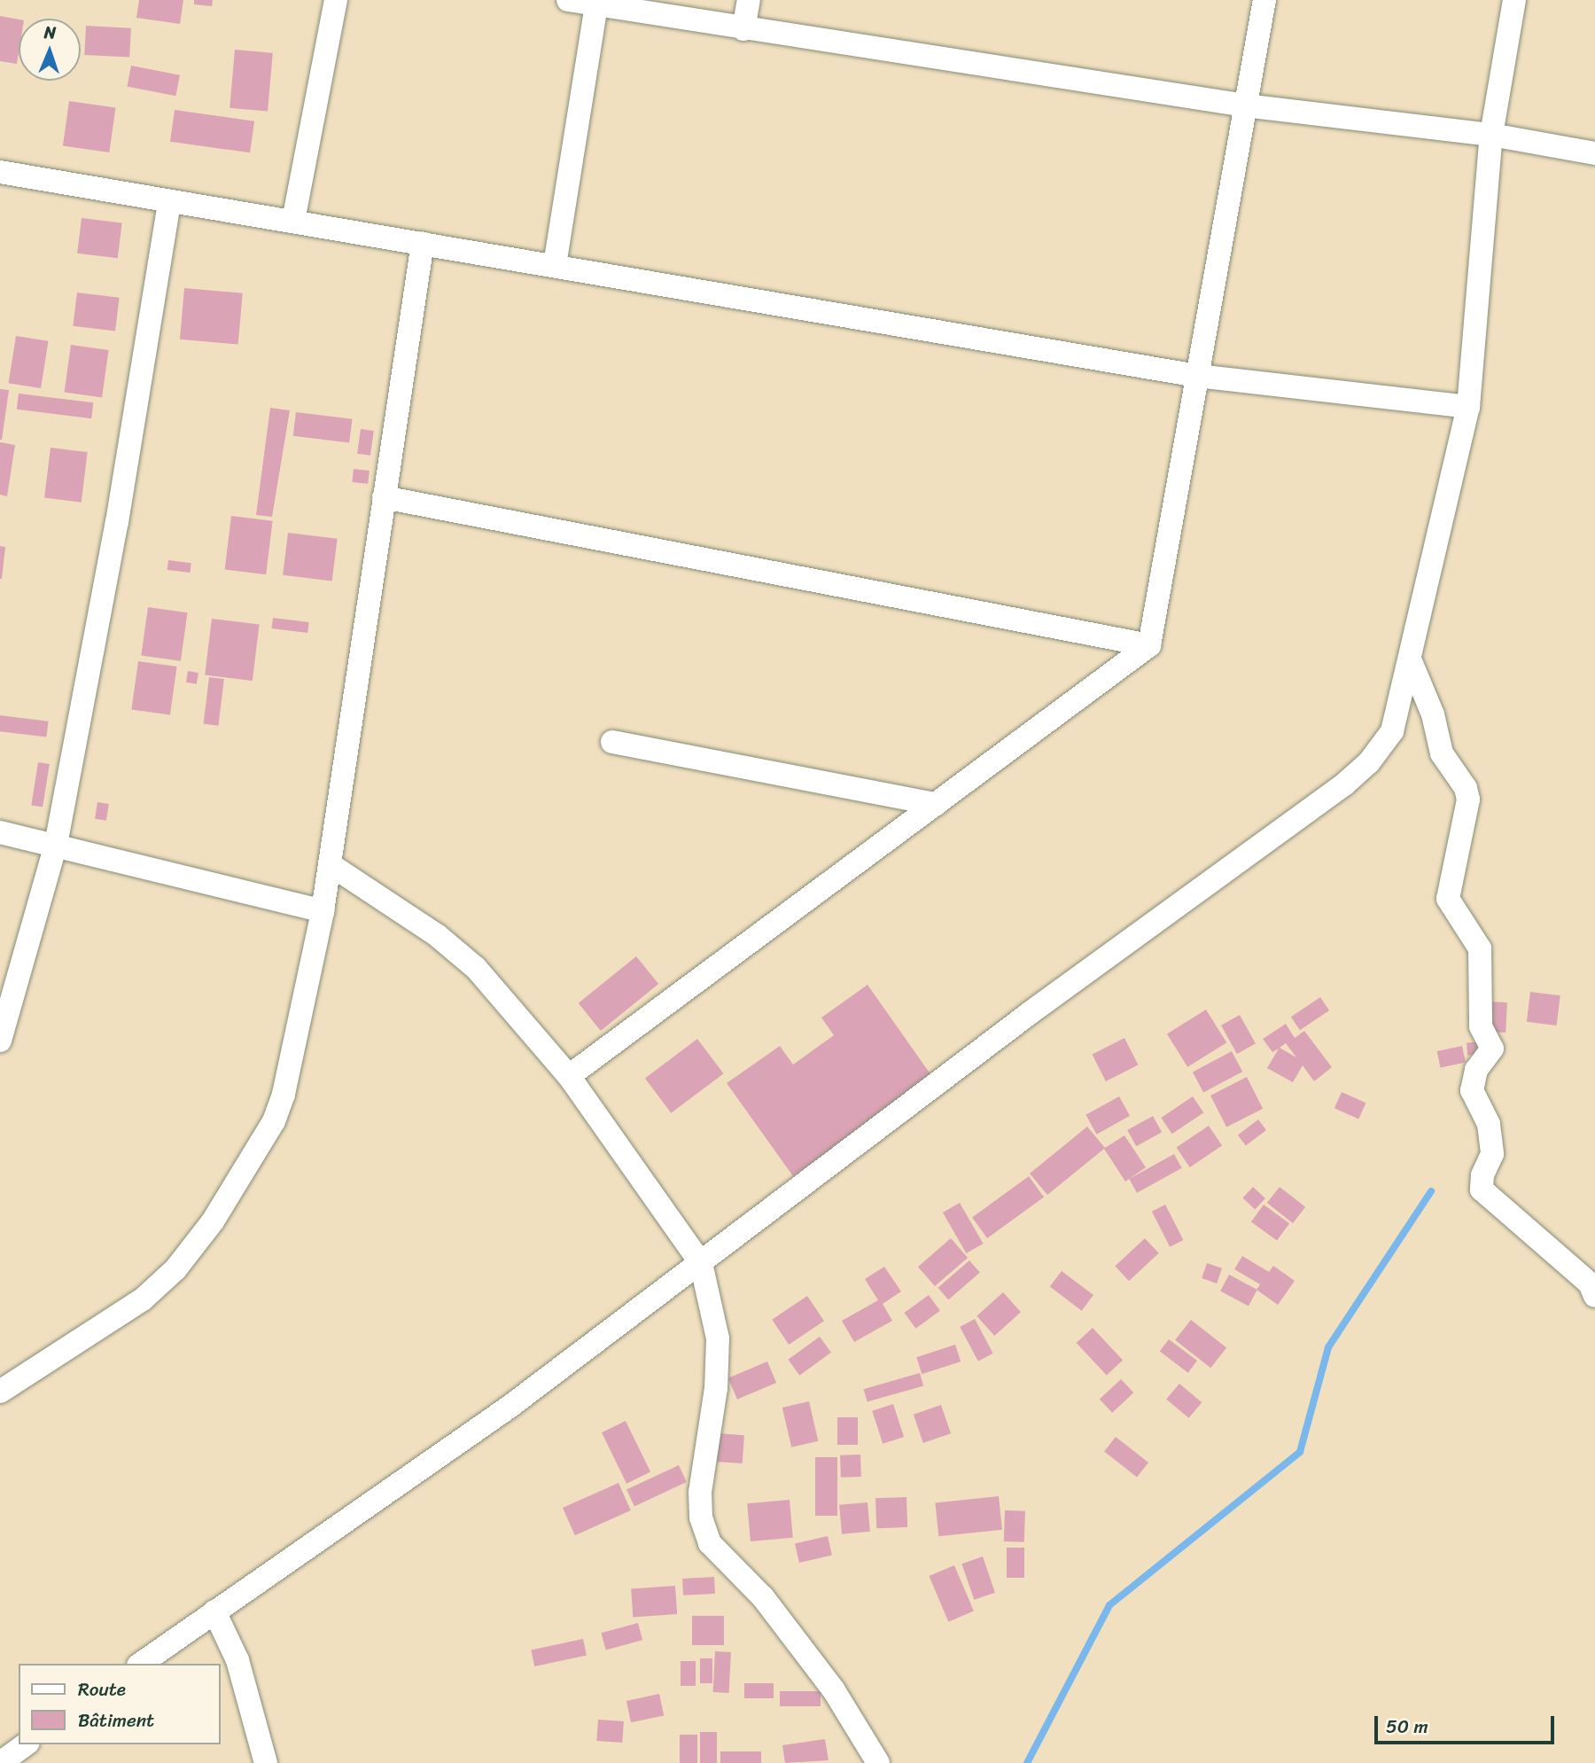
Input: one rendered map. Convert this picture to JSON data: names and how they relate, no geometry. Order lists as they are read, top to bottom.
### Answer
{
  "legend": ["Route", "Bâtiment"],
  "scale_bar": "50 m",
  "north": "top"
}
